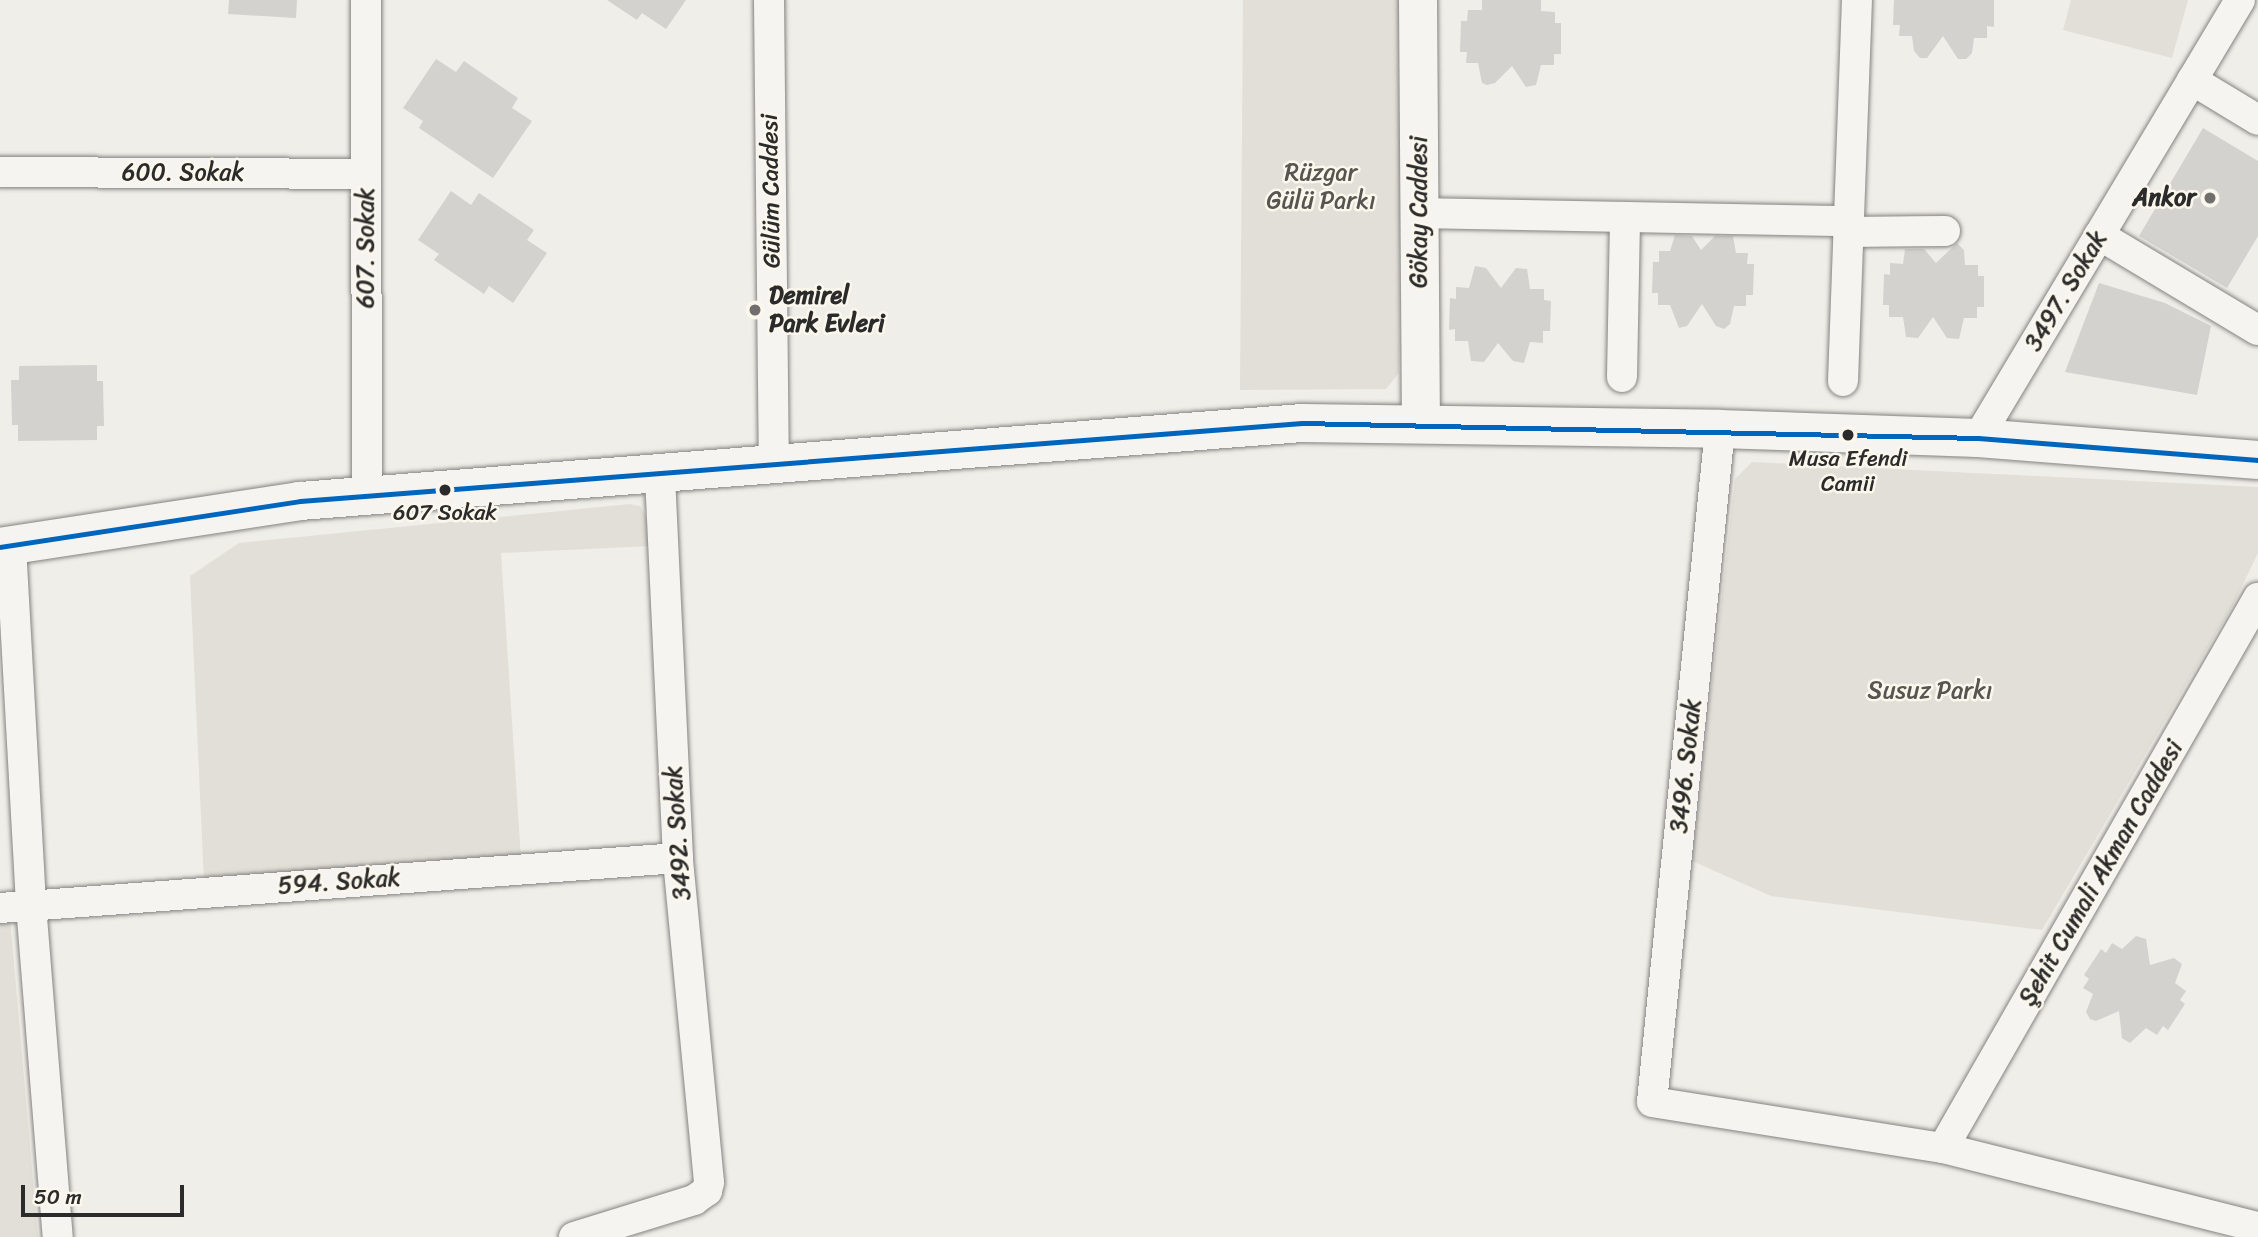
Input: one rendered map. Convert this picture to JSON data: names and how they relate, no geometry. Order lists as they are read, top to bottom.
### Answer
{
  "streets": {
    "main road": ["Gökay Caddesi"],
    "street": [
      "600. Sokak",
      "Gülüm Caddesi",
      "607. Sokak",
      "3497. Sokak",
      "3496. Sokak",
      "3492. Sokak",
      "Şehit Cumali Akman Caddesi",
      "594. Sokak"
    ]
  },
  "crossings": [
    ["600. Sokak", "607. Sokak"],
    ["3496. Sokak", "Şehit Cumali Akman Caddesi"],
    ["3492. Sokak", "594. Sokak"]
  ],
  "parks": ["Rüzgar Gülü Parkı", "Susuz Parkı"],
  "places": [
    "Ankor",
    "Demirel Park Evleri",
    "Musa Efendi Camii",
    "607 Sokak"
  ],
  "scale_bar": "50 m"
}
